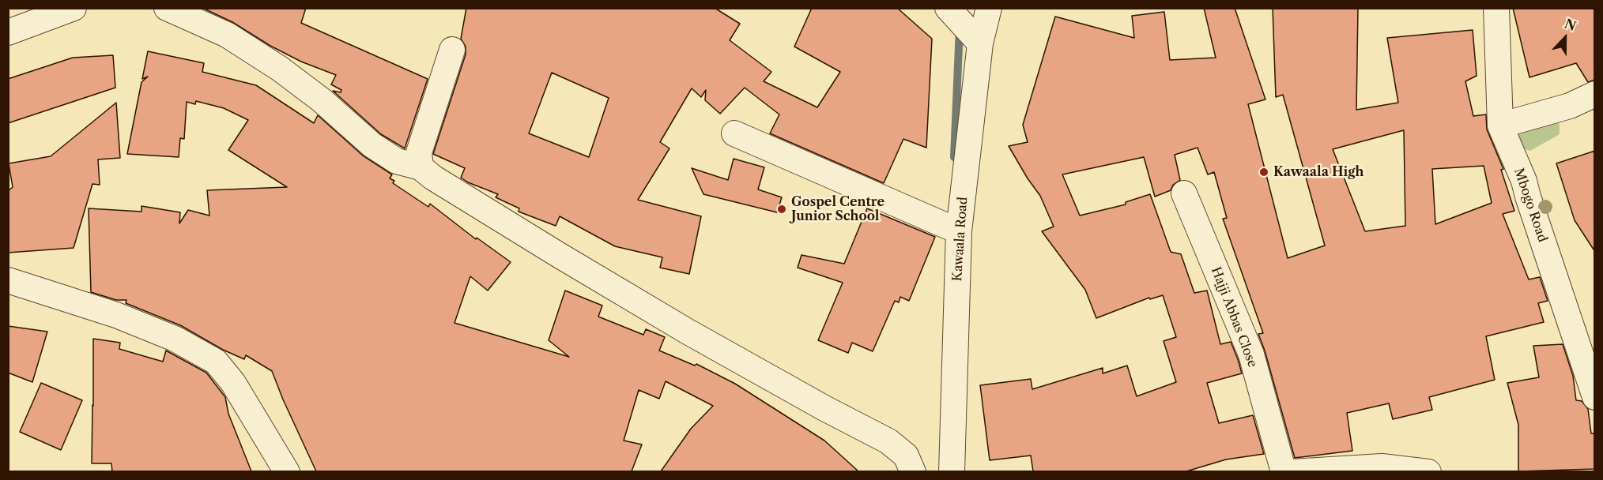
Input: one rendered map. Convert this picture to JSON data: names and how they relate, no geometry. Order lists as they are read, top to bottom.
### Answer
{
  "streets": {
    "street": ["Mbogo Road", "Kawaala Road", "Hajji Abbas Close"]
  },
  "places": ["Kawaala High", "Gospel Centre Junior School"],
  "north": "top"
}
